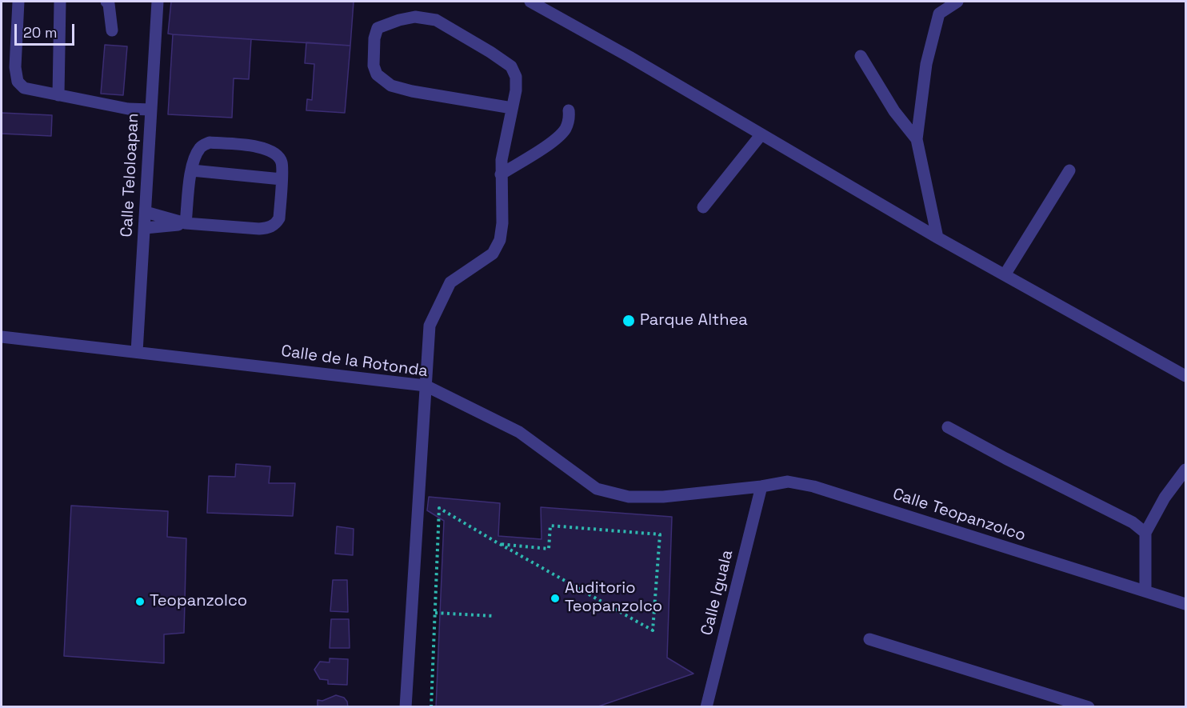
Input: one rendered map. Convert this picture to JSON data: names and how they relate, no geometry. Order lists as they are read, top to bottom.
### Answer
{
  "streets": {
    "street": [
      "Calle Teloloapan",
      "Calle de la Rotonda",
      "Calle Teopanzolco",
      "Calle Iguala"
    ]
  },
  "crossings": [
    ["Calle Teloloapan", "Calle de la Rotonda"],
    ["Calle de la Rotonda", "Calle Teopanzolco"],
    ["Calle de la Rotonda", "Calle Iguala"],
    ["Calle Teopanzolco", "Calle Iguala"]
  ],
  "places": ["Parque Althea", "Auditorio Teopanzolco", "Teopanzolco"],
  "scale_bar": "20 m"
}
